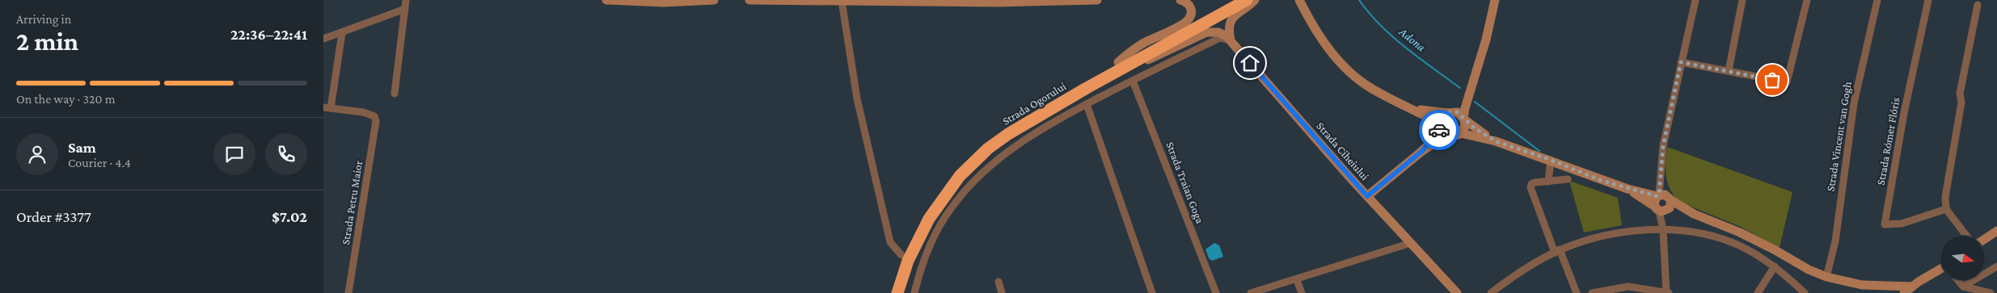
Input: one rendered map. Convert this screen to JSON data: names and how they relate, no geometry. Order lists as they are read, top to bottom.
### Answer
{
  "streets": {
    "highway": ["Strada Ogorului"],
    "street": [
      "Strada Vincent van Gogh",
      "Strada Rómer Flóris",
      "Strada Ciheiului",
      "Strada Traian Goga",
      "Strada Petru Maior"
    ]
  },
  "crossings": [
    ["Strada Ogorului", "Strada Ciheiului"]
  ],
  "water": ["Adona"],
  "north": "right",
  "page": {
    "heading": ["2 min", "Arriving in", "22:36–22:41"],
    "panel": [
      "Sam",
      "Courier · 4.4",
      "Order #3377",
      "$7.02"
    ],
    "bar": "On the way · 320 m"
  }
}
